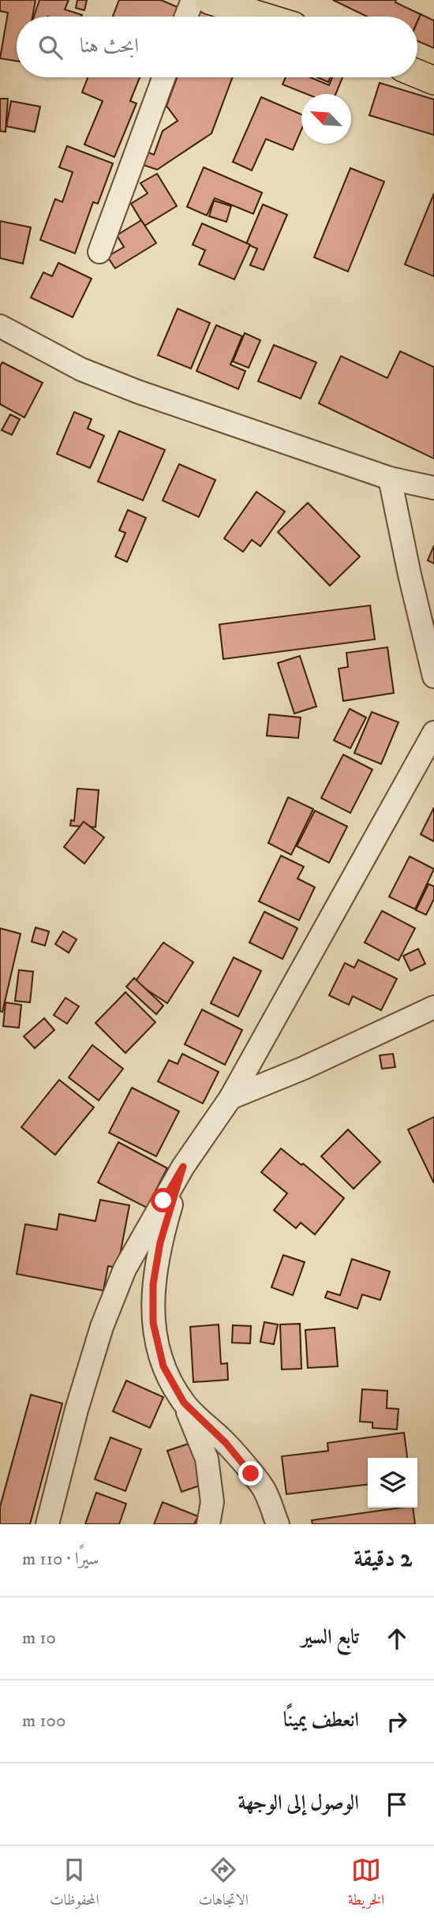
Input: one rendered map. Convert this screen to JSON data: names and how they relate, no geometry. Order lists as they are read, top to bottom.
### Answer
{
  "north": "top left",
  "page": {
    "search": "ابحث هنا",
    "heading": ["2 دقيقة", "سيرًا · 110 m"],
    "list": [
      ["تابع السير", "10 m"],
      ["انعطف يمينًا", "100 m"],
      "الوصول إلى الوجهة"
    ],
    "nav": ["الخريطة", "الاتجاهات", "المحفوظات"]
  }
}
